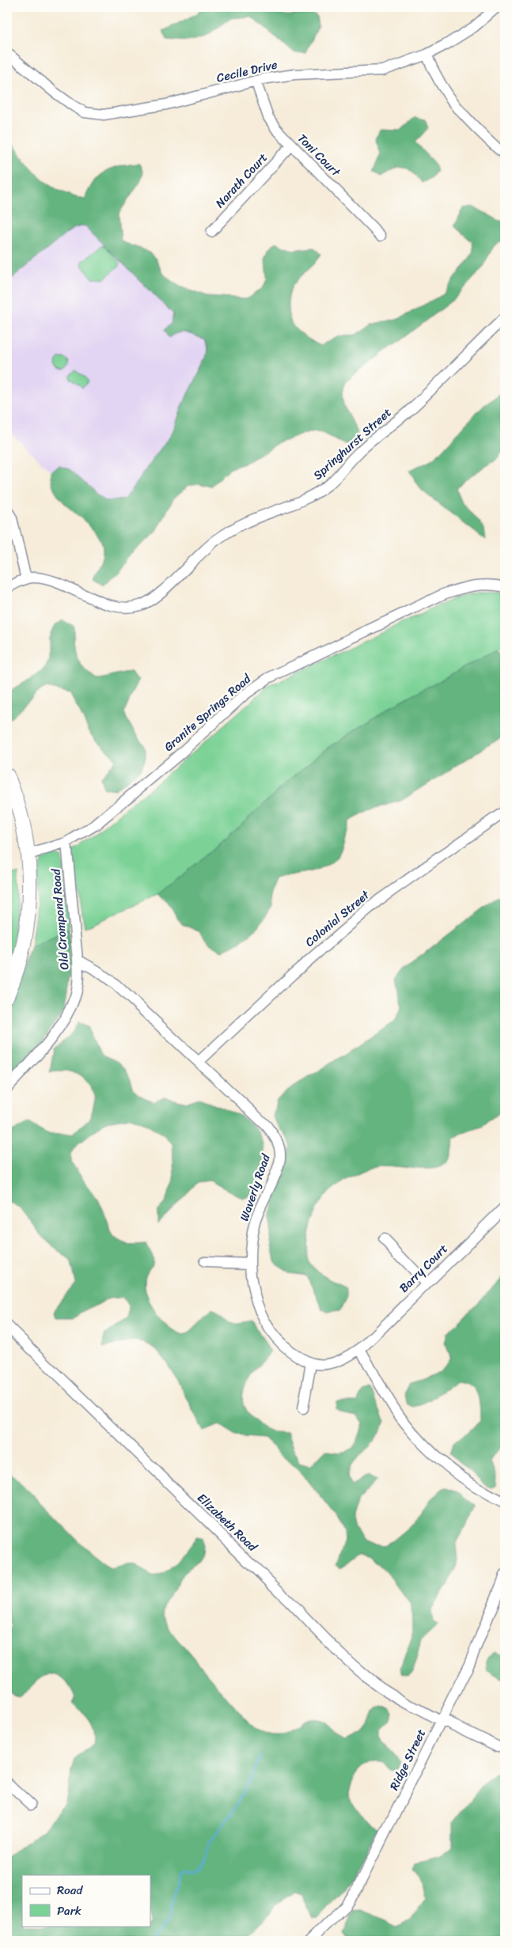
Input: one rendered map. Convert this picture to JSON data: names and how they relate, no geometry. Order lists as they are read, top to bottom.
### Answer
{
  "streets": {
    "street": [
      "Cecile Drive",
      "Toni Court",
      "Narath Court",
      "Springhurst Street",
      "Granite Springs Road",
      "Colonial Street",
      "Old Crompond Road",
      "Waverly Road",
      "Barry Court",
      "Elizabeth Road",
      "Ridge Street"
    ]
  },
  "crossings": [
    ["Cecile Drive", "Toni Court"],
    ["Toni Court", "Narath Court"],
    ["Granite Springs Road", "Old Crompond Road"],
    ["Colonial Street", "Waverly Road"],
    ["Old Crompond Road", "Waverly Road"],
    ["Waverly Road", "Barry Court"],
    ["Elizabeth Road", "Ridge Street"]
  ],
  "legend": ["Road", "Park"]
}
